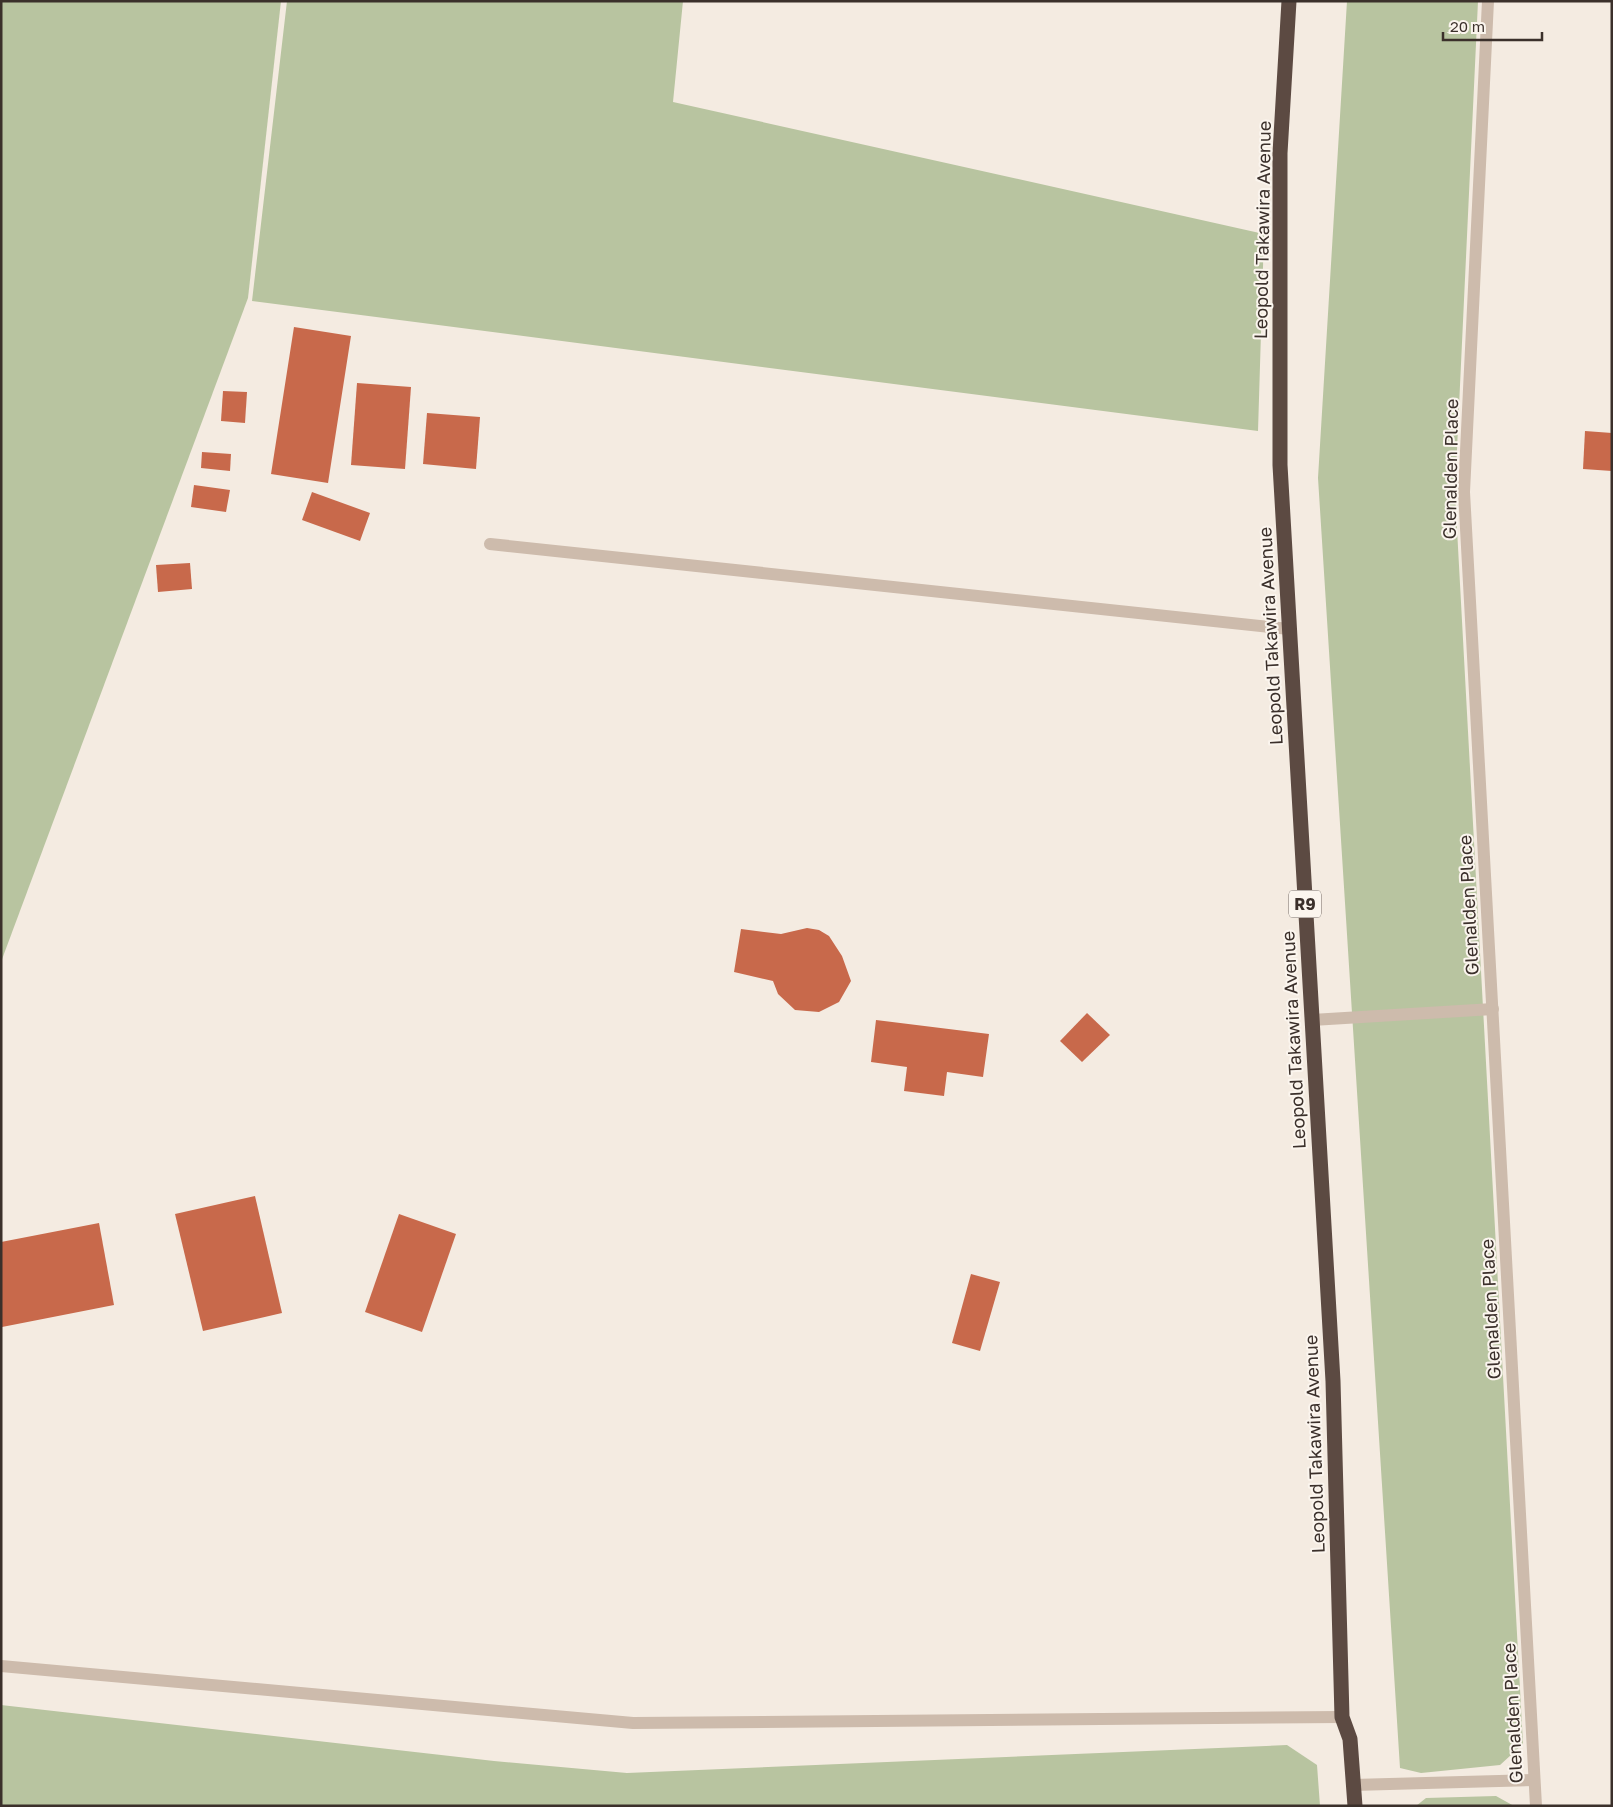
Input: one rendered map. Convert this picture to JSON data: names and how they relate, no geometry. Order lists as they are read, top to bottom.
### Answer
{
  "streets": {
    "highway": ["Leopold Takawira Avenue", "R9"],
    "street": ["Glenalden Place"]
  },
  "scale_bar": "20 m"
}
